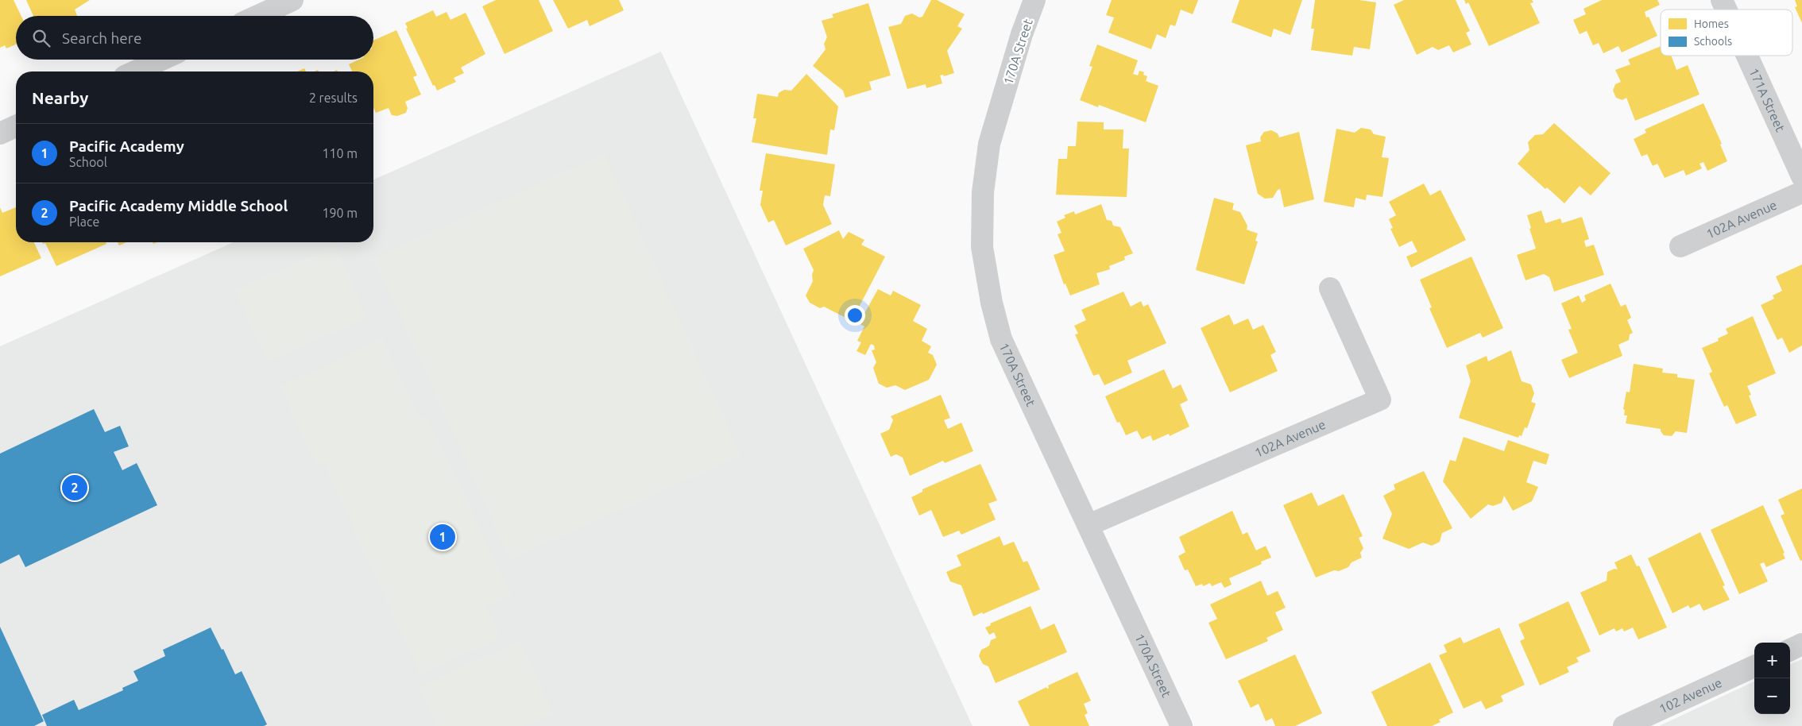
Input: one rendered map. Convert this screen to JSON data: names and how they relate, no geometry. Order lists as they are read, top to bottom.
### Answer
{
  "streets": {
    "street": [
      "170A Street",
      "171A Street",
      "102A Avenue",
      "102 Avenue"
    ]
  },
  "crossings": [
    ["170A Street", "102A Avenue"]
  ],
  "legend": ["Homes", "Schools"],
  "page": {
    "search": "Search here",
    "heading": ["Nearby", "2 results"],
    "list": [
      {
        "mark": "1",
        "name": "Pacific Academy",
        "note": "School",
        "value": "110 m"
      },
      {
        "mark": "2",
        "name": "Pacific Academy Middle School",
        "note": "Place",
        "value": "190 m"
      }
    ],
    "pins": ["2", "1"],
    "map_buttons": ["+", "−"]
  }
}
